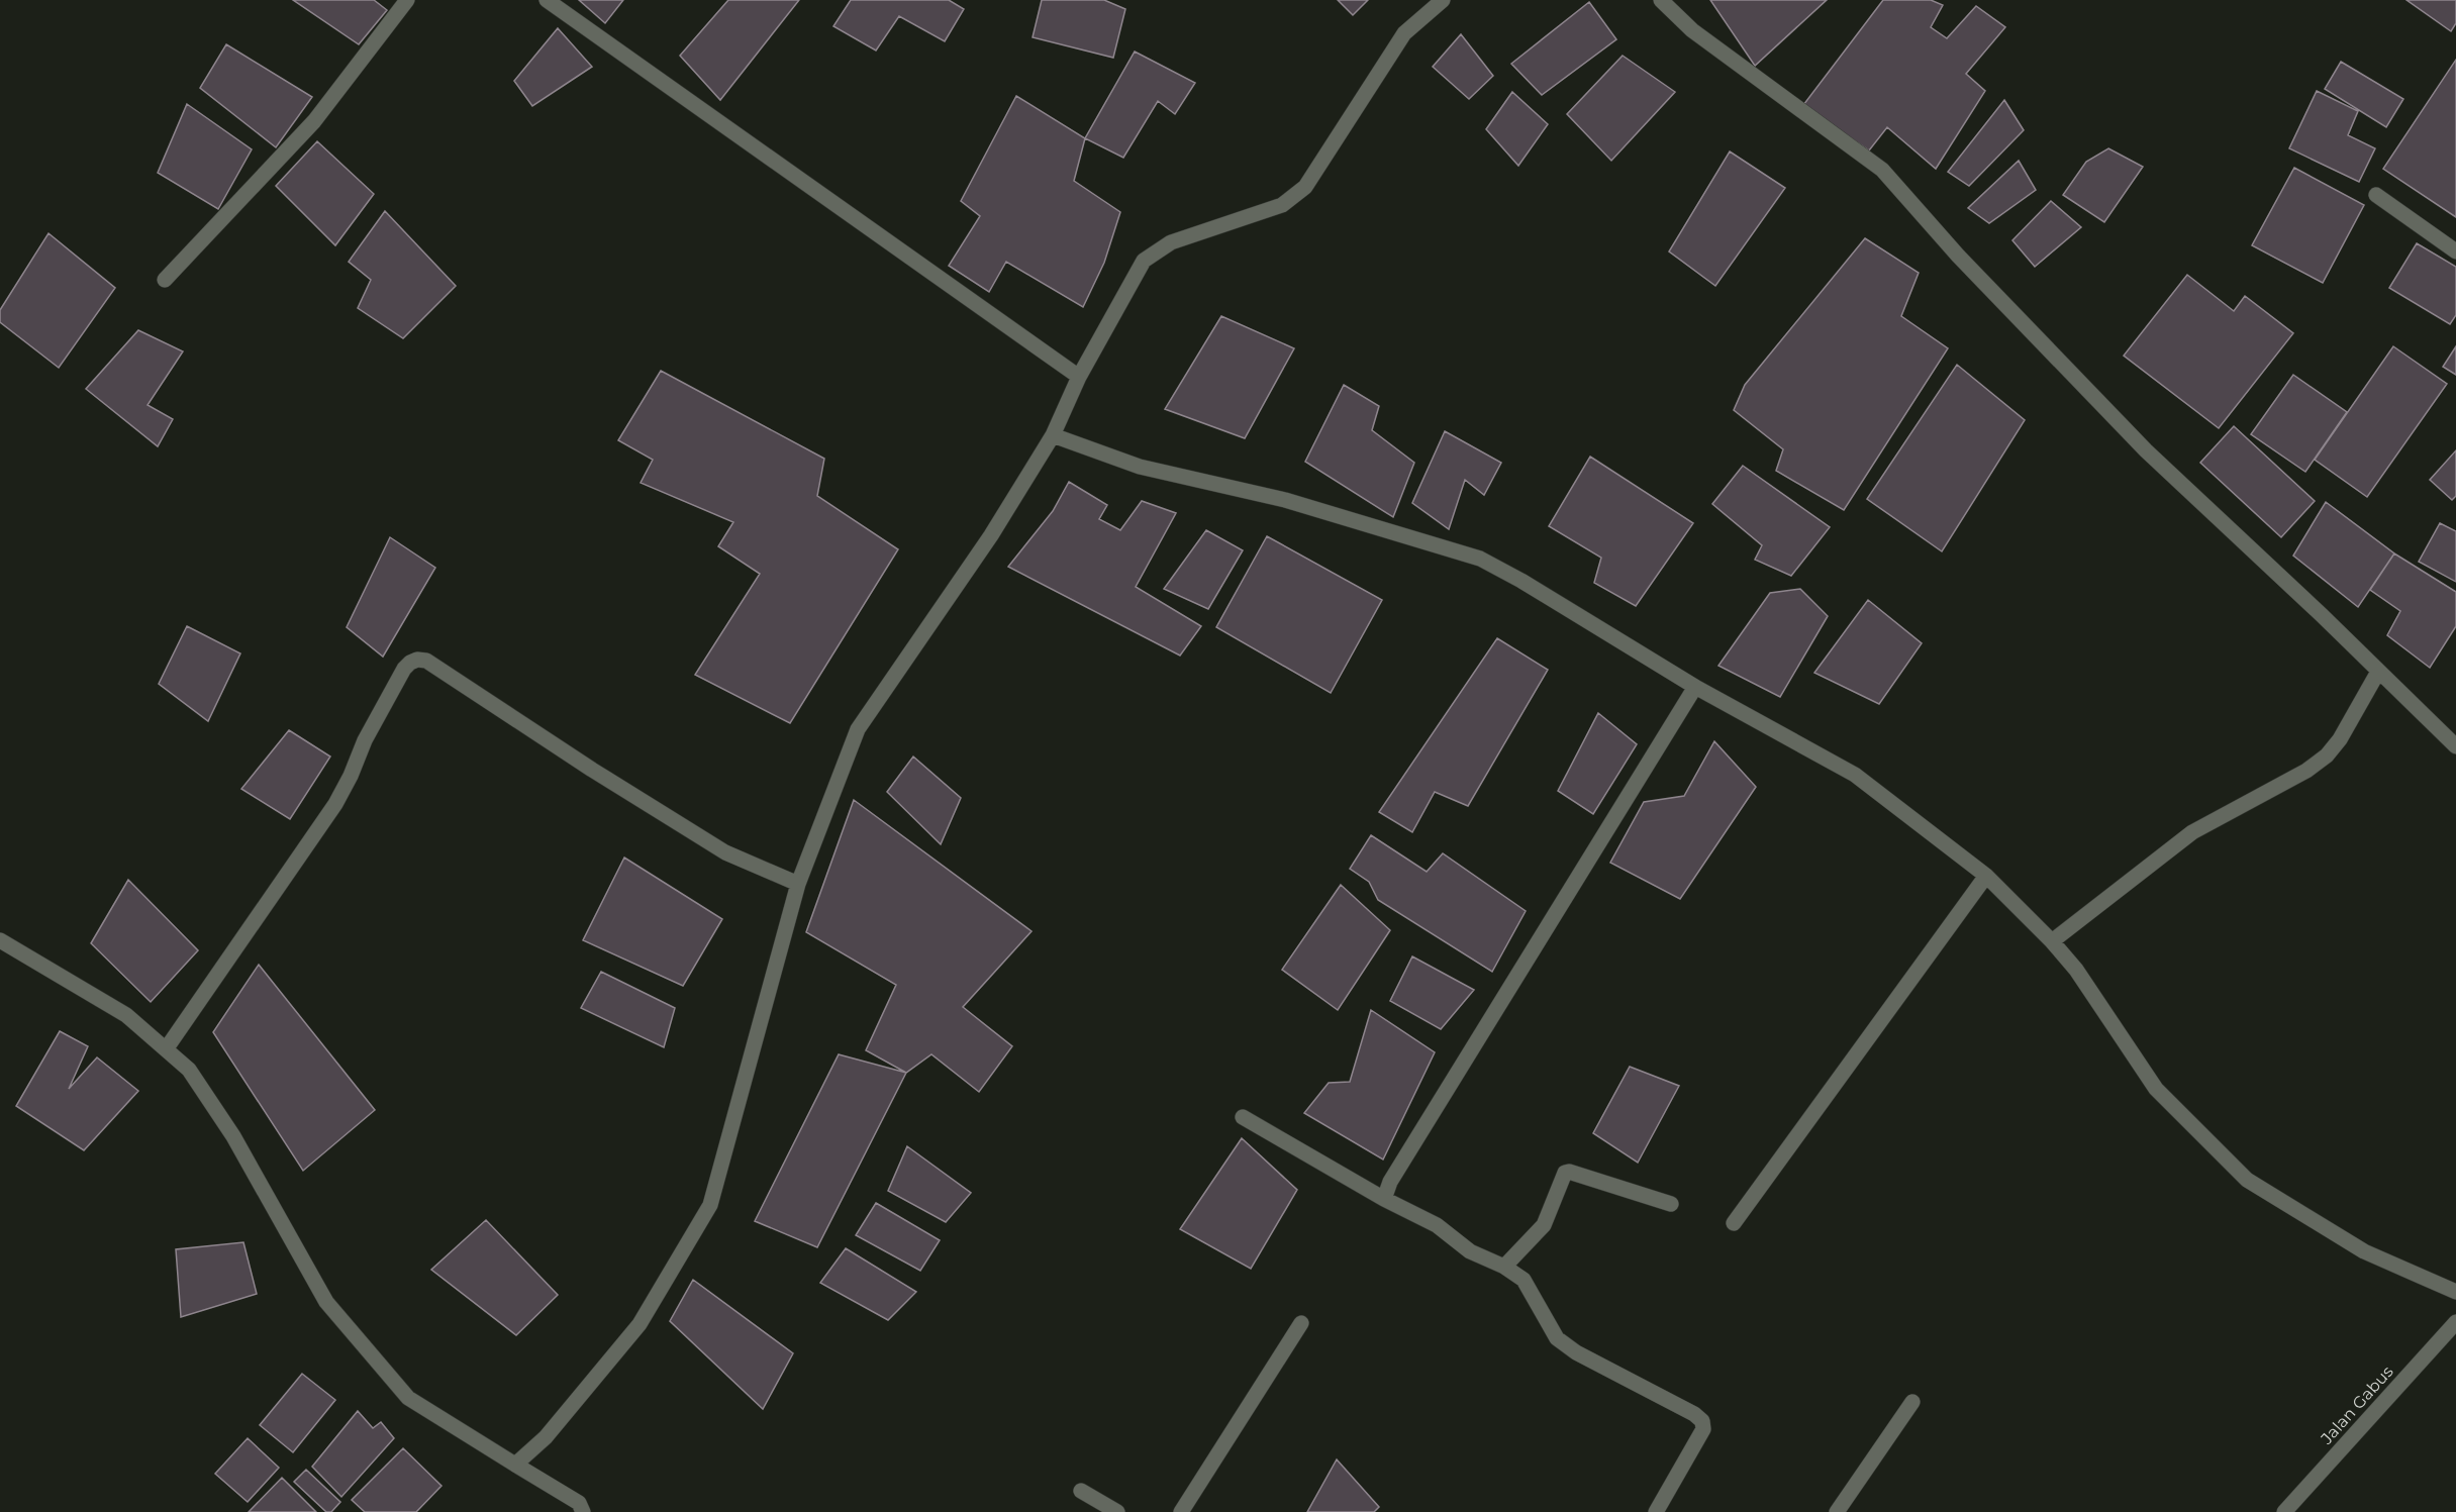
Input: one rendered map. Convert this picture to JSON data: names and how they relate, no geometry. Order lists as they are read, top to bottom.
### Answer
{
  "streets": {
    "street": ["Jalan Gabus"]
  }
}
